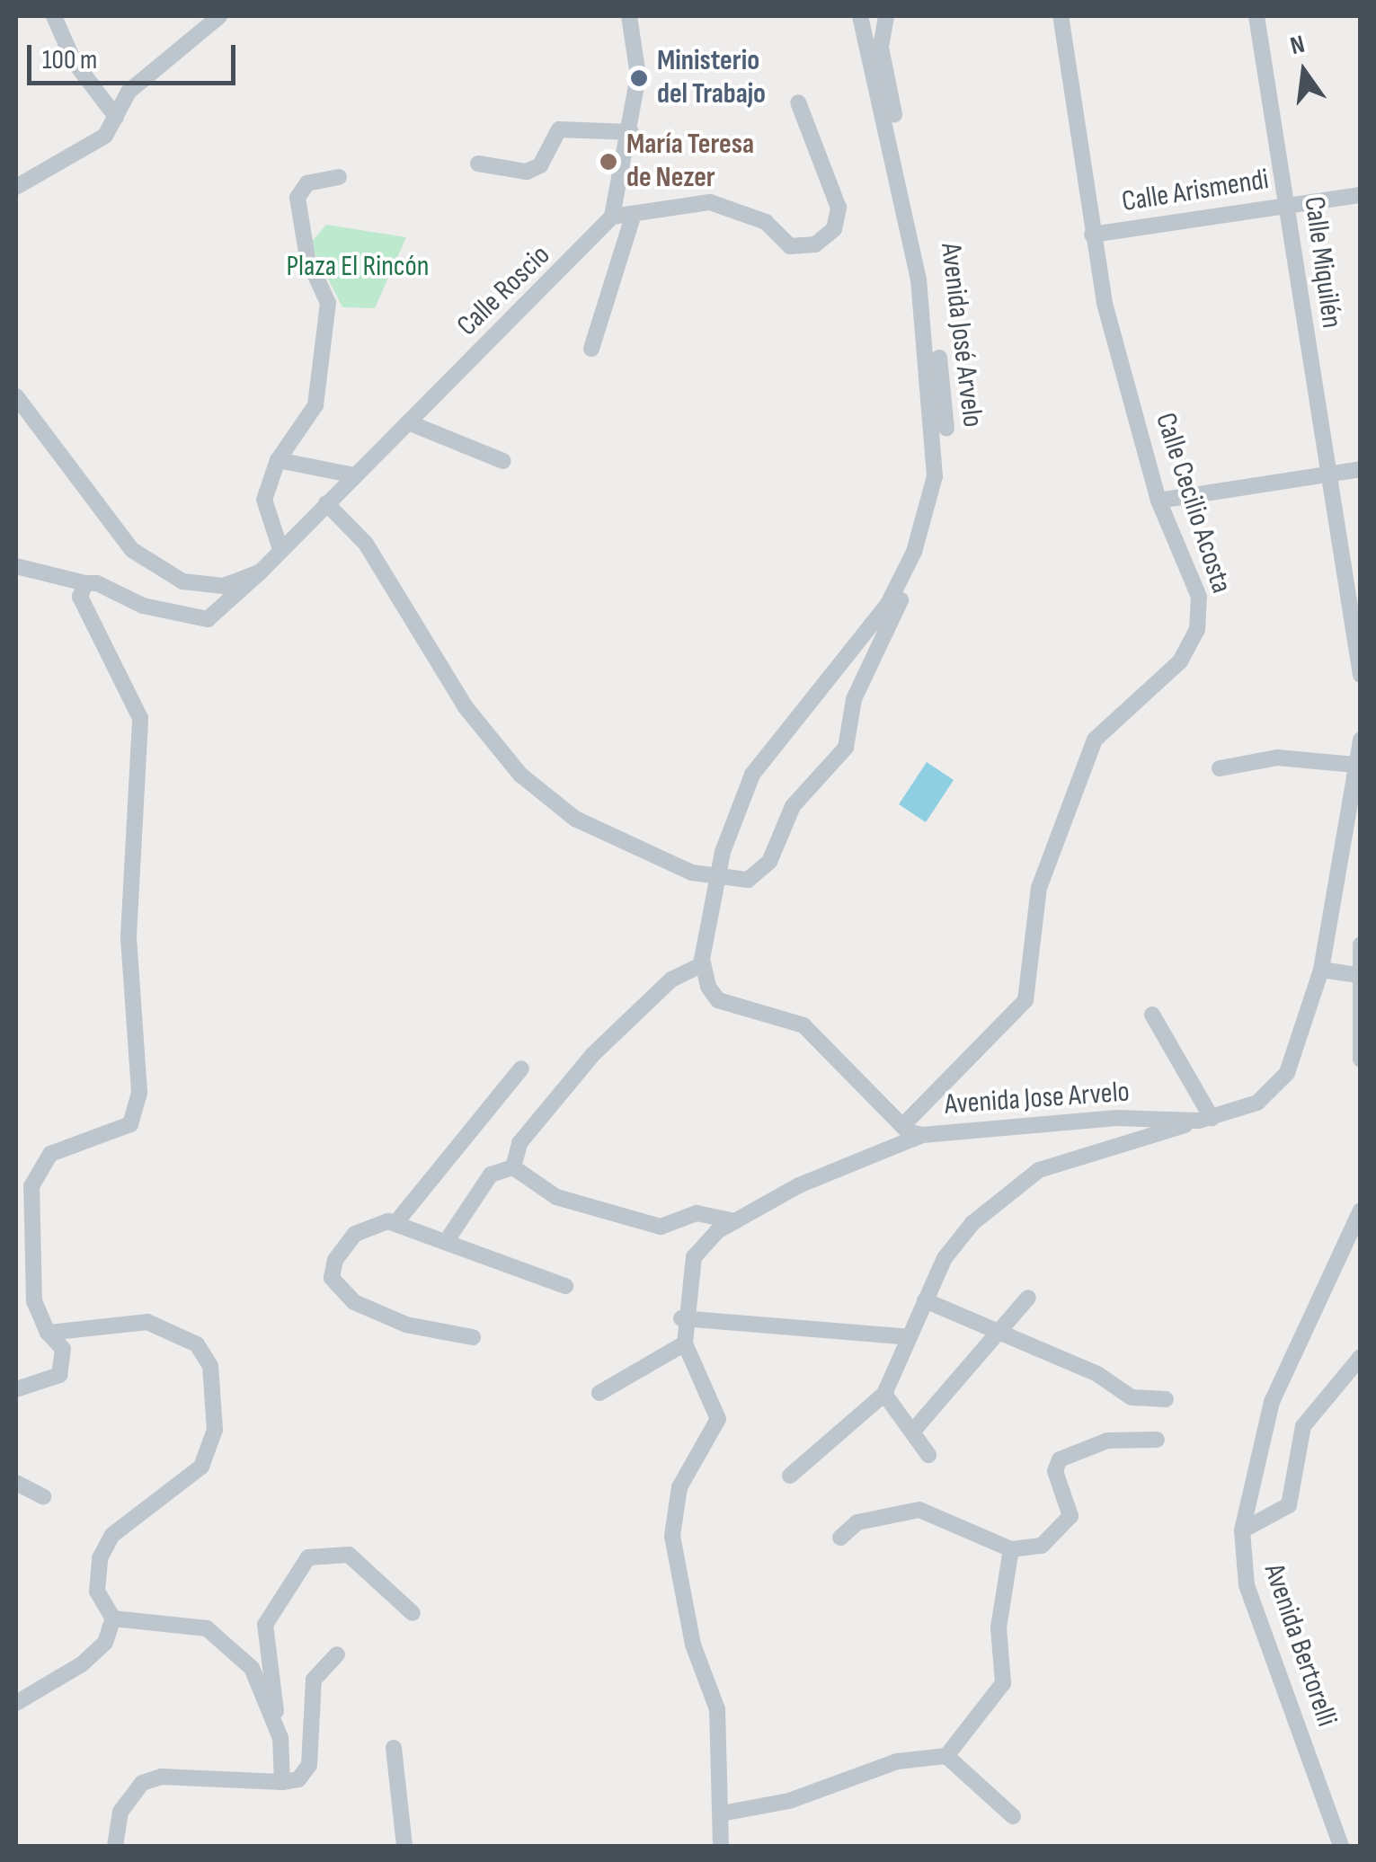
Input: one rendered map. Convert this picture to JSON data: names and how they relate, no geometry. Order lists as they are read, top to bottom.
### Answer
{
  "streets": {
    "street": [
      "Calle Arismendi",
      "Calle Miquilén",
      "Calle Roscio",
      "Avenida José Arvelo",
      "Calle Cecilio Acosta",
      "Avenida Jose Arvelo",
      "Avenida Bertorelli"
    ]
  },
  "crossings": [
    ["Calle Arismendi", "Calle Miquilén"],
    ["Calle Arismendi", "Calle Cecilio Acosta"],
    ["Calle Roscio", "Avenida José Arvelo"],
    ["Calle Cecilio Acosta", "Avenida Jose Arvelo"]
  ],
  "parks": ["Plaza El Rincón"],
  "places": ["Ministerio del Trabajo", "María Teresa de Nezer"],
  "scale_bar": "100 m",
  "north": "top"
}
